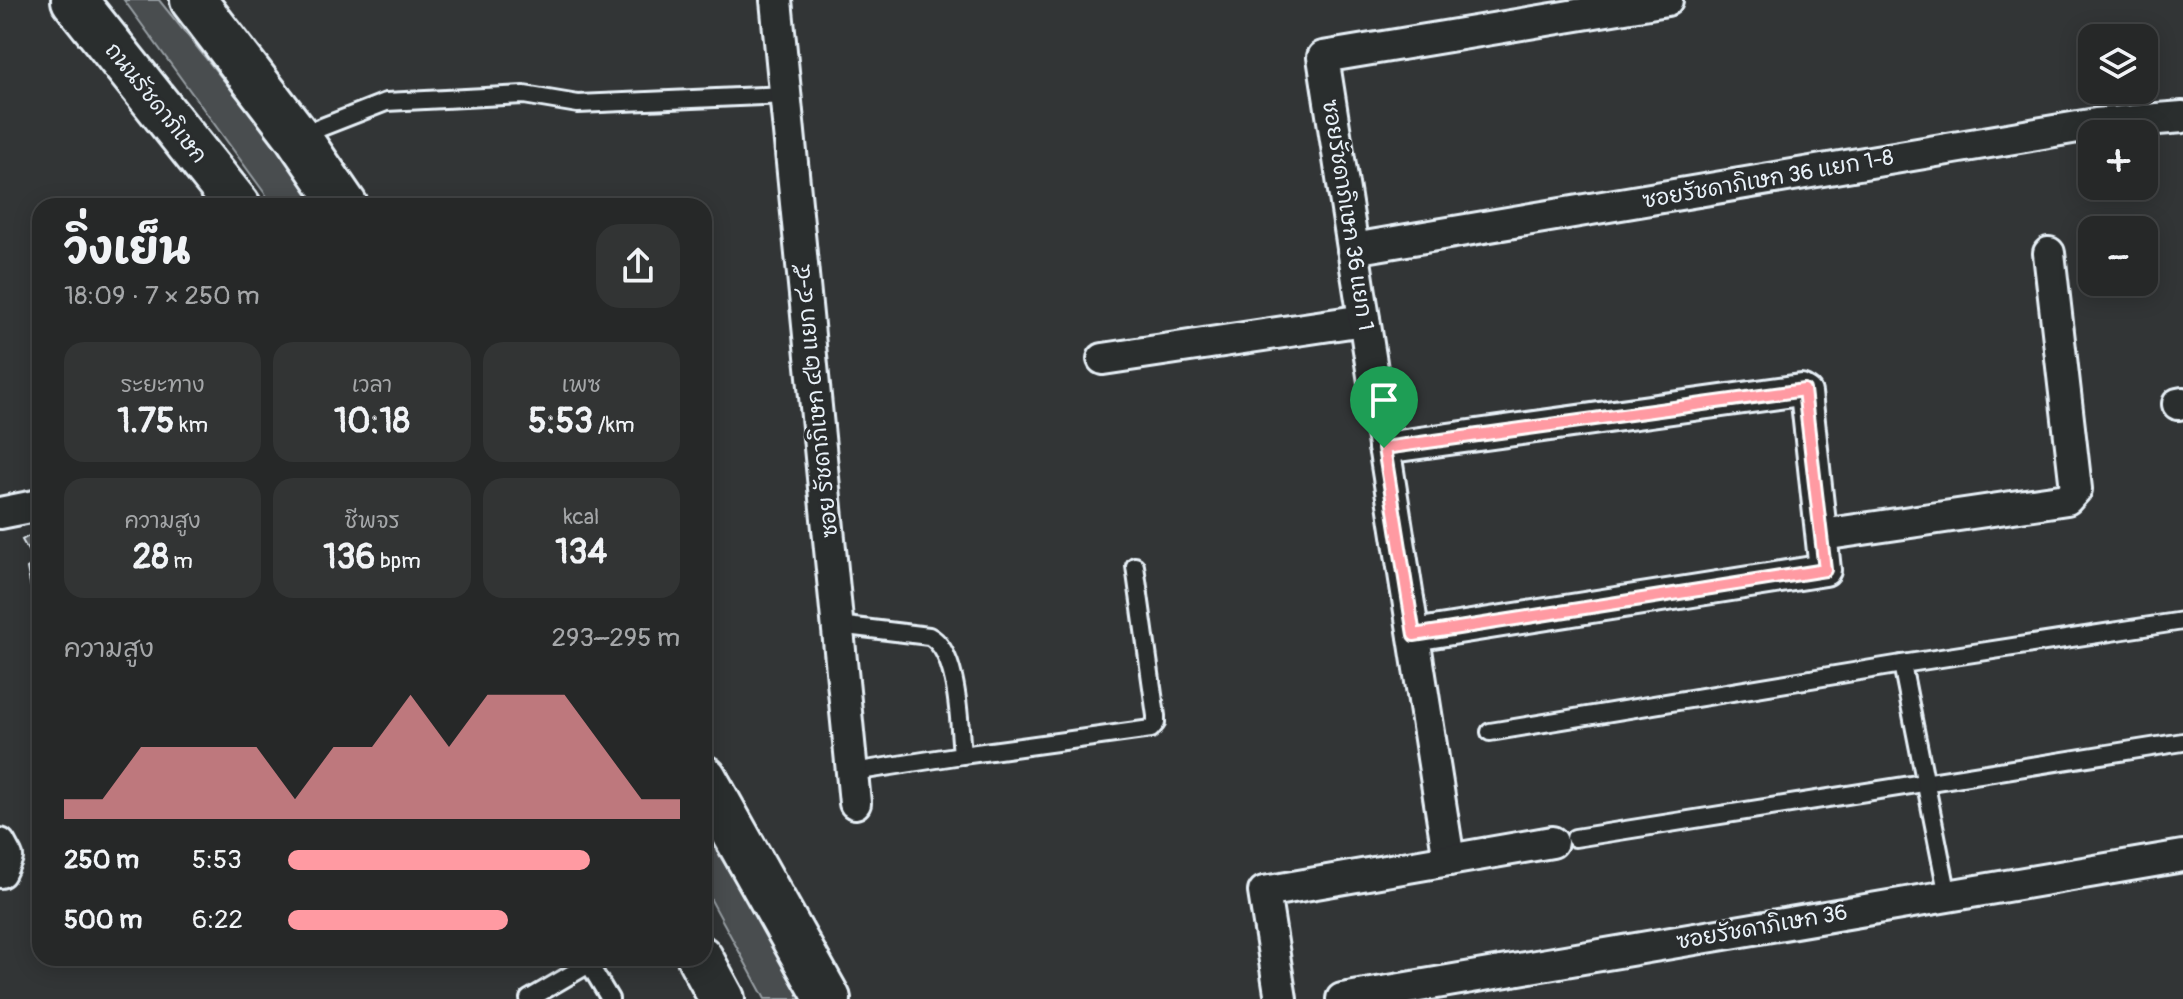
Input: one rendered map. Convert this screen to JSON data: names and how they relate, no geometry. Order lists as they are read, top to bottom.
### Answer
{
  "streets": {
    "main road": ["ถนนรัชดาภิเษก"],
    "street": [
      "ซอยรัชดาภิเษก 36 แยก 1-8",
      "ซอยรัชดาภิเษก 36 แยก 1",
      "ซอย รัชดาภิเษก ๔๒ แยก ๔-๕",
      "ซอยรัชดาภิเษก 36"
    ]
  },
  "crossings": [
    ["ซอยรัชดาภิเษก 36 แยก 1-8", "ซอยรัชดาภิเษก 36 แยก 1"]
  ],
  "page": {
    "map_buttons": ["+", "−"],
    "heading": ["วิ่งเย็น", "18:09 · 7 × 250 m"],
    "stats": [
      ["ระยะทาง", "1.75 km"],
      ["เวลา", "10:18"],
      ["เพซ", "5:53 /km"],
      ["ความสูง", "28 m"],
      ["ชีพจร", "136 bpm"],
      ["kcal", "134"]
    ],
    "chart": ["ความสูง", "293–295 m"],
    "list": [
      {
        "name": "250 m",
        "note": "5:53"
      },
      {
        "name": "500 m",
        "note": "6:22"
      }
    ]
  }
}
